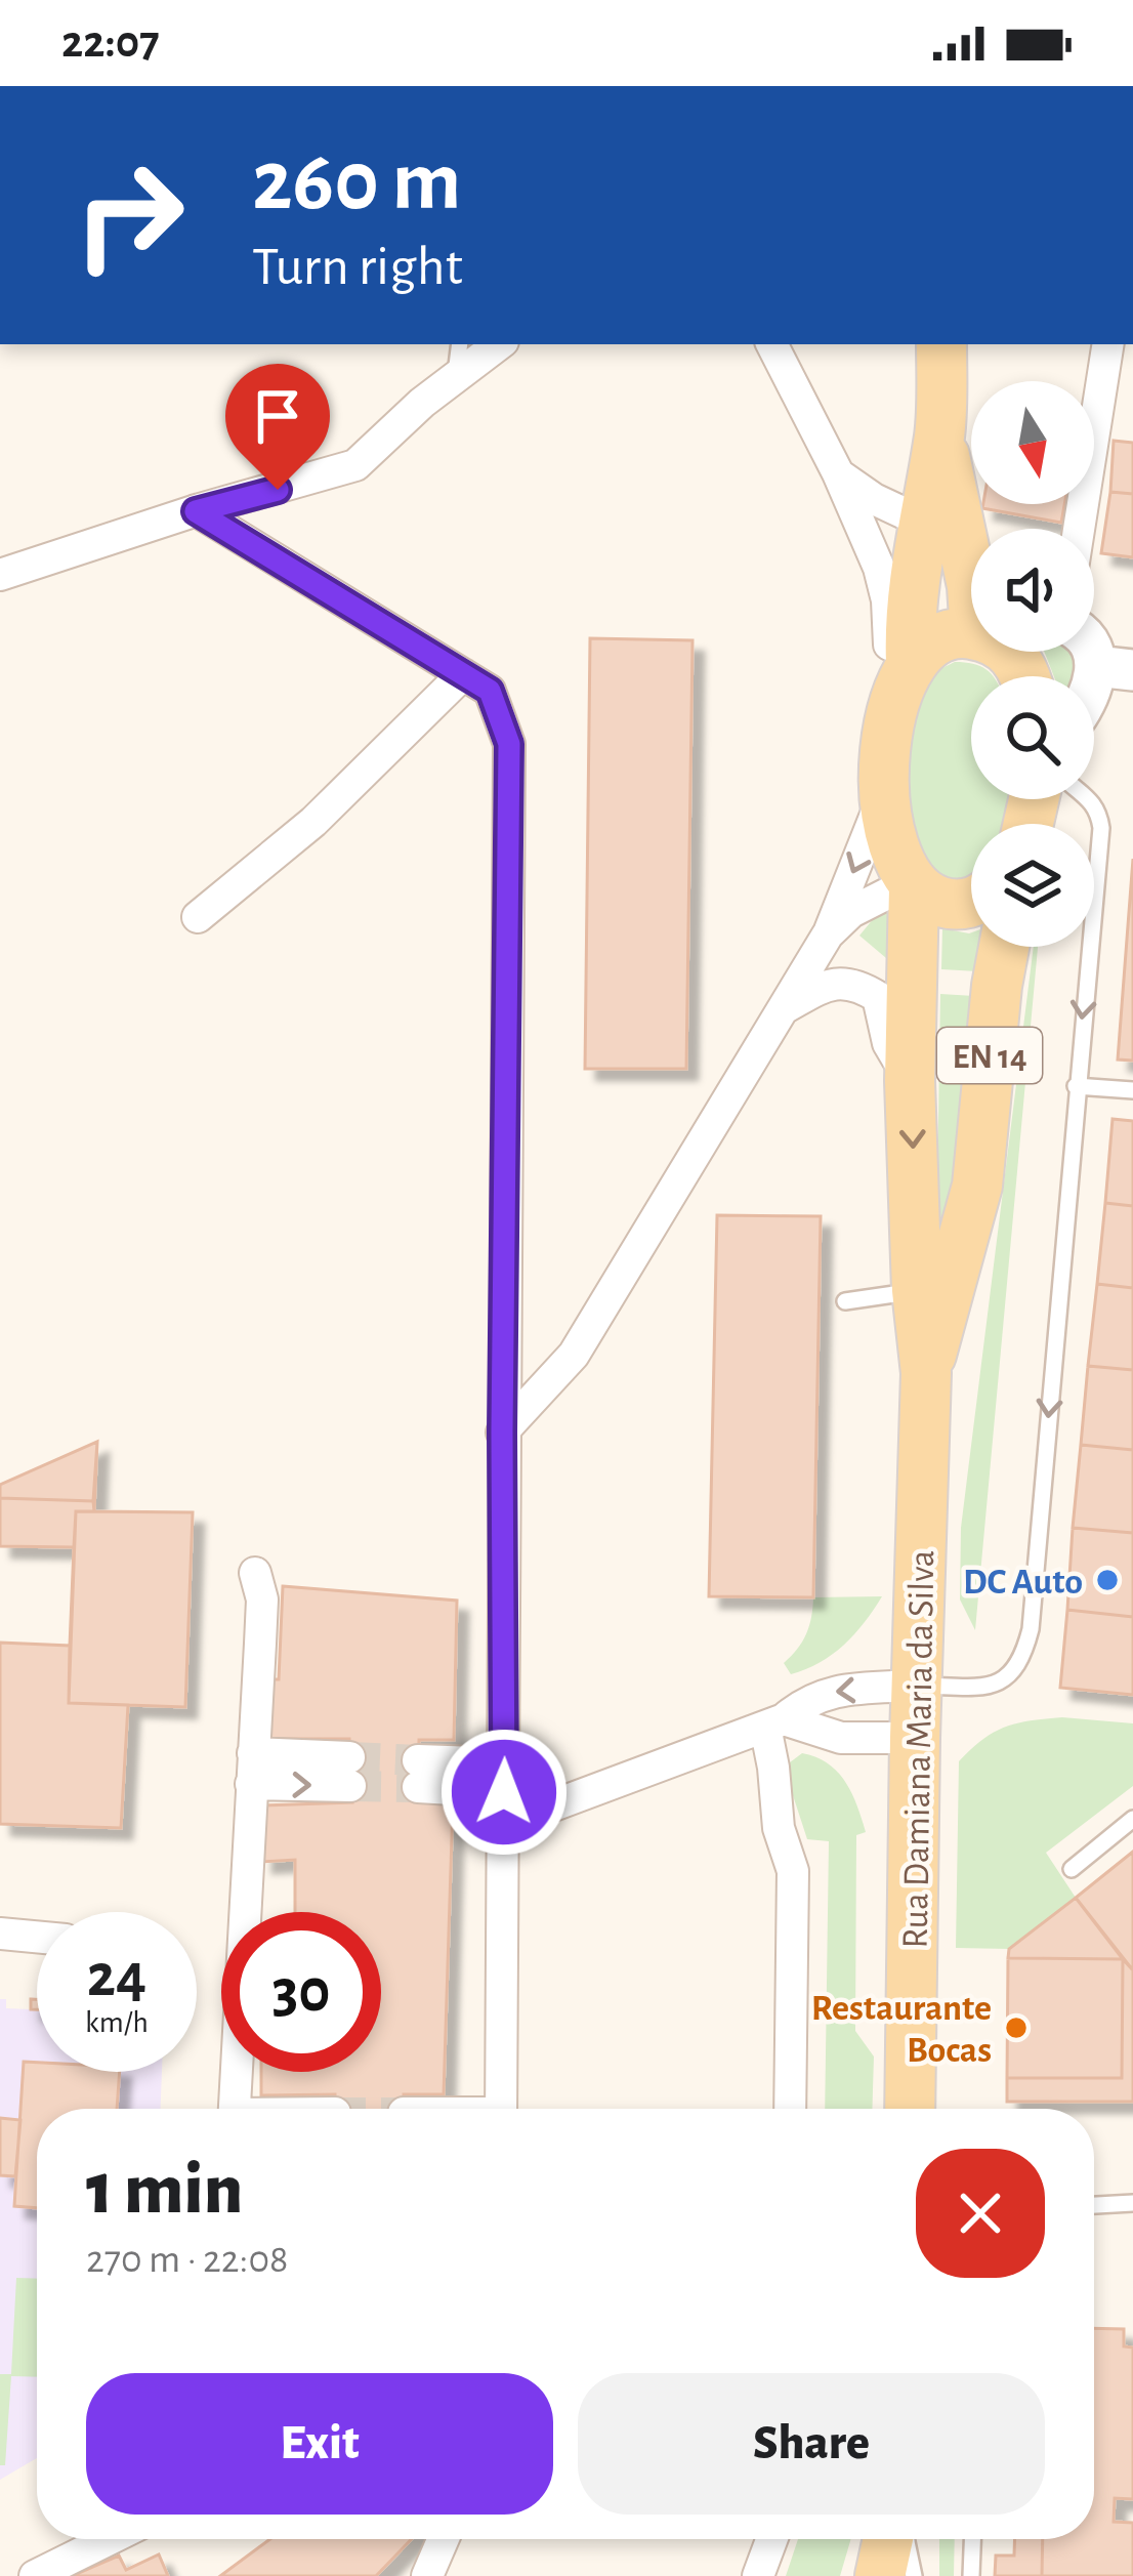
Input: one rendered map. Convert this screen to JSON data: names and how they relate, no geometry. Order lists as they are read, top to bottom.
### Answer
{
  "streets": {
    "main road": ["EN 14", "Rua Damiana Maria da Silva"]
  },
  "places": ["DC Auto", "Restaurante Bocas"],
  "north": "bottom",
  "page": {
    "status": "22:07",
    "turn": ["260 m", "Turn right"],
    "speed": "24 km/h",
    "limit": "30",
    "heading": ["1 min", "270 m · 22:08"],
    "buttons": ["Exit", "Share"]
  }
}
